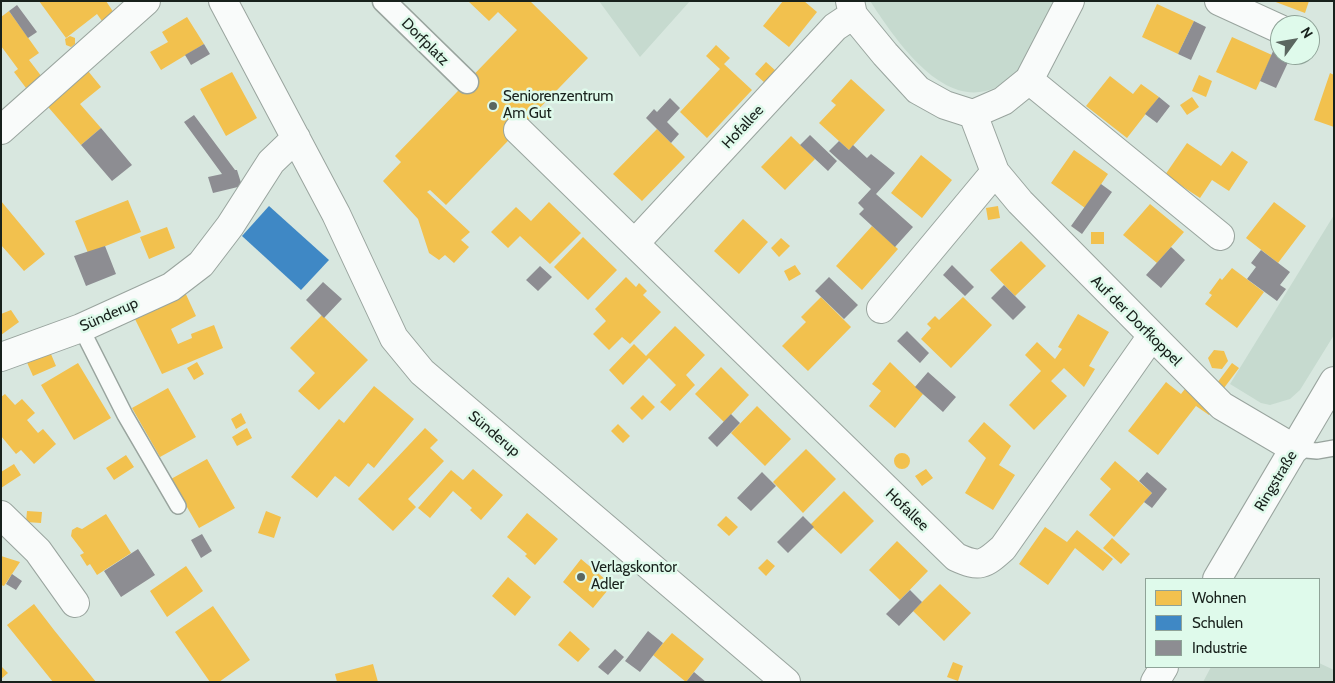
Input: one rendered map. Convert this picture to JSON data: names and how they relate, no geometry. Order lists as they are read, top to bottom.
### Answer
{
  "streets": {
    "street": [
      "Dorfplatz",
      "Hofallee",
      "Sünderup",
      "Auf der Dorfkoppel",
      "Ringstraße"
    ]
  },
  "crossings": [
    ["Hofallee", "Auf der Dorfkoppel"],
    ["Auf der Dorfkoppel", "Ringstraße"]
  ],
  "places": ["Seniorenzentrum Am Gut", "Verlagskontor Adler"],
  "legend": ["Wohnen", "Schulen", "Industrie"],
  "north": "top right"
}
